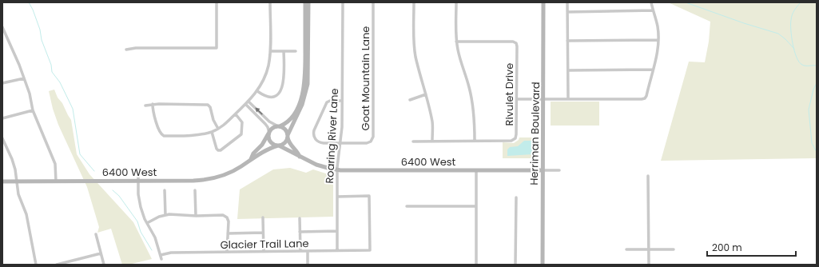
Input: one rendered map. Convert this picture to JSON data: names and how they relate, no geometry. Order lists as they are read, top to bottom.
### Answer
{
  "streets": {
    "street": [
      "Goat Mountain Lane",
      "Rivulet Drive",
      "Herriman Boulevard",
      "Roaring River Lane",
      "6400 West",
      "Glacier Trail Lane"
    ]
  },
  "crossings": [
    ["Goat Mountain Lane", "Roaring River Lane"],
    ["Herriman Boulevard", "6400 West"],
    ["Roaring River Lane", "6400 West"],
    ["Roaring River Lane", "Glacier Trail Lane"]
  ],
  "scale_bar": "200 m"
}
